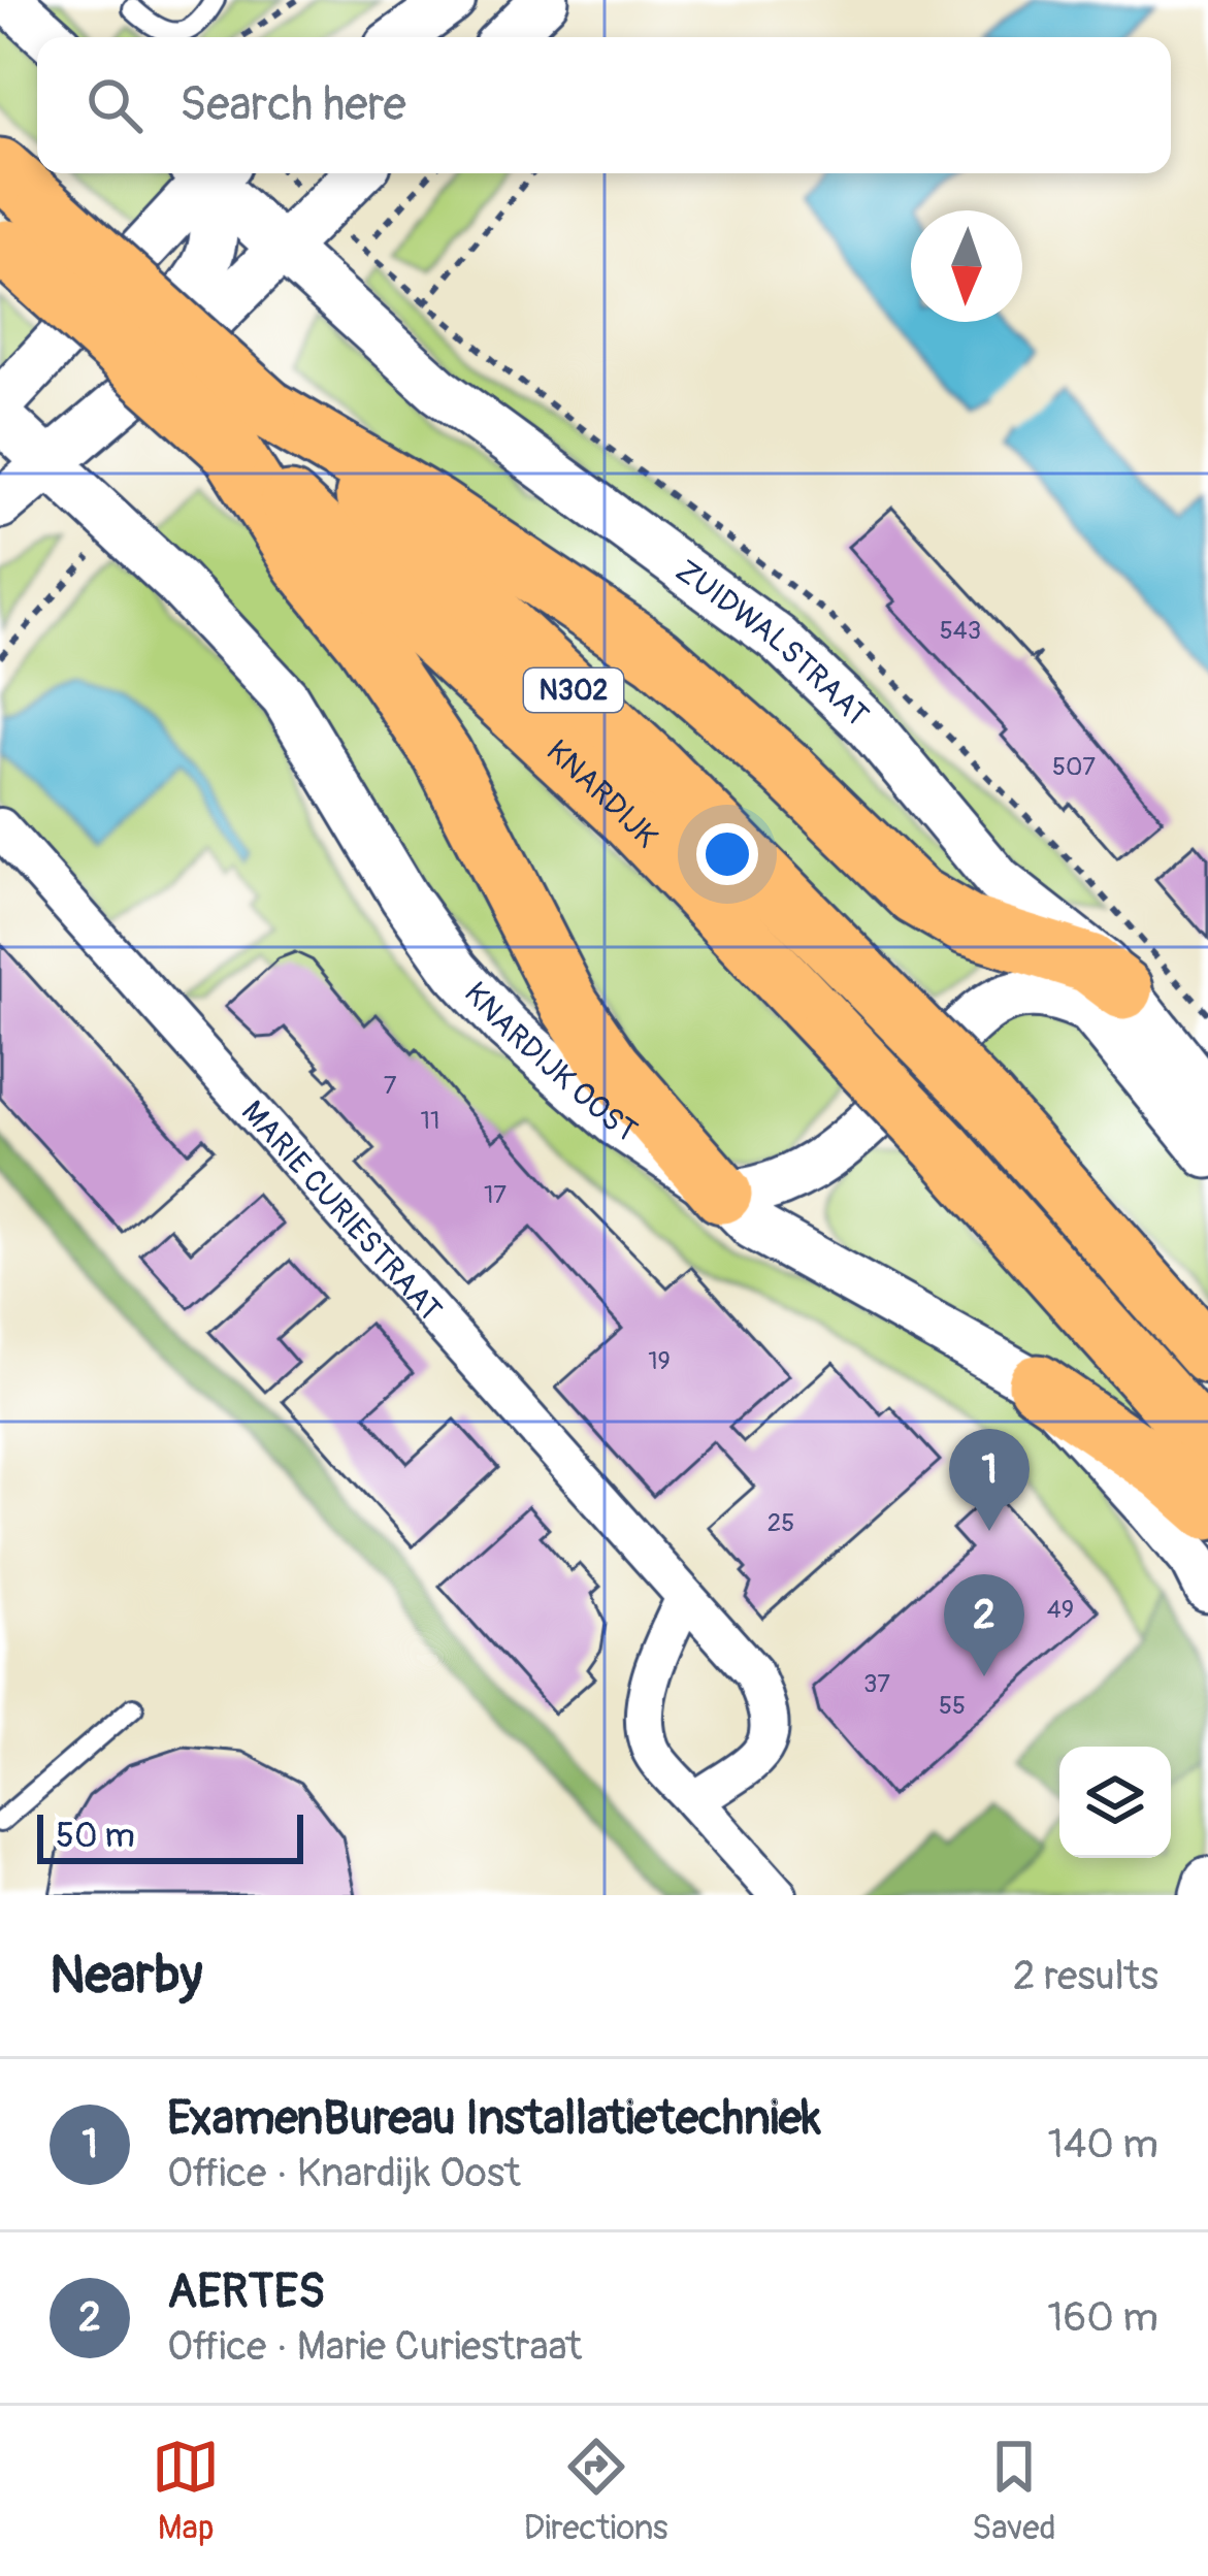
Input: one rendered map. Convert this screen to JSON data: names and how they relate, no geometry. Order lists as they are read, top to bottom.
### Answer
{
  "streets": {
    "main road": ["N302", "KNARDIJK"],
    "street": ["ZUIDWALSTRAAT", "KNARDIJK OOST", "MARIE CURIESTRAAT"]
  },
  "crossings": [
    ["ZUIDWALSTRAAT", "N302"],
    ["N302", "KNARDIJK"],
    ["N302", "KNARDIJK OOST"]
  ],
  "house_numbers": [
    "543",
    "507",
    "7",
    "11",
    "17",
    "19",
    "25",
    "49",
    "37",
    "55"
  ],
  "scale_bar": "50 m",
  "north": "bottom",
  "page": {
    "search": "Search here",
    "pins": ["1", "2"],
    "scale": "50 m",
    "heading": ["Nearby", "2 results"],
    "list": [
      {
        "mark": "1",
        "name": "ExamenBureau Installatietechniek",
        "note": "Office · Knardijk Oost",
        "value": "140 m"
      },
      {
        "mark": "2",
        "name": "AERTES",
        "note": "Office · Marie Curiestraat",
        "value": "160 m"
      }
    ],
    "nav": ["Map", "Directions", "Saved"]
  }
}
